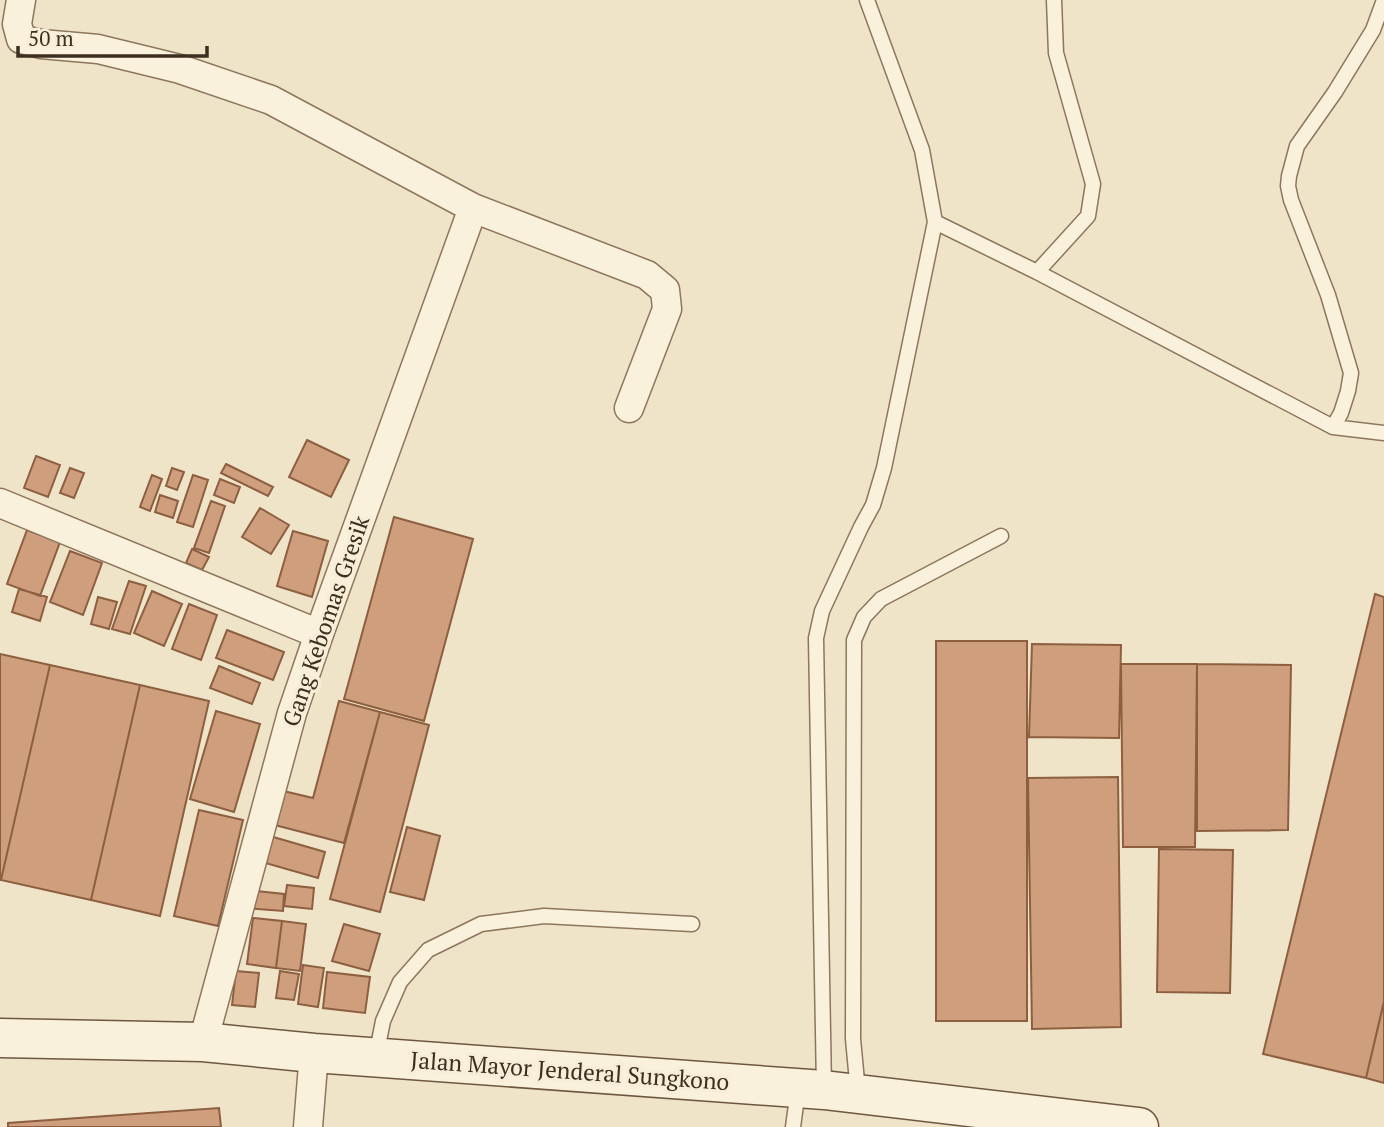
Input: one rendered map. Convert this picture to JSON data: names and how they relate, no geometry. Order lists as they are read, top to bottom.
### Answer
{
  "streets": {
    "main road": ["Jalan Mayor Jenderal Sungkono"],
    "street": ["Gang Kebomas Gresik"]
  },
  "crossings": [
    ["Gang Kebomas Gresik", "Jalan Mayor Jenderal Sungkono"]
  ],
  "scale_bar": "50 m"
}
